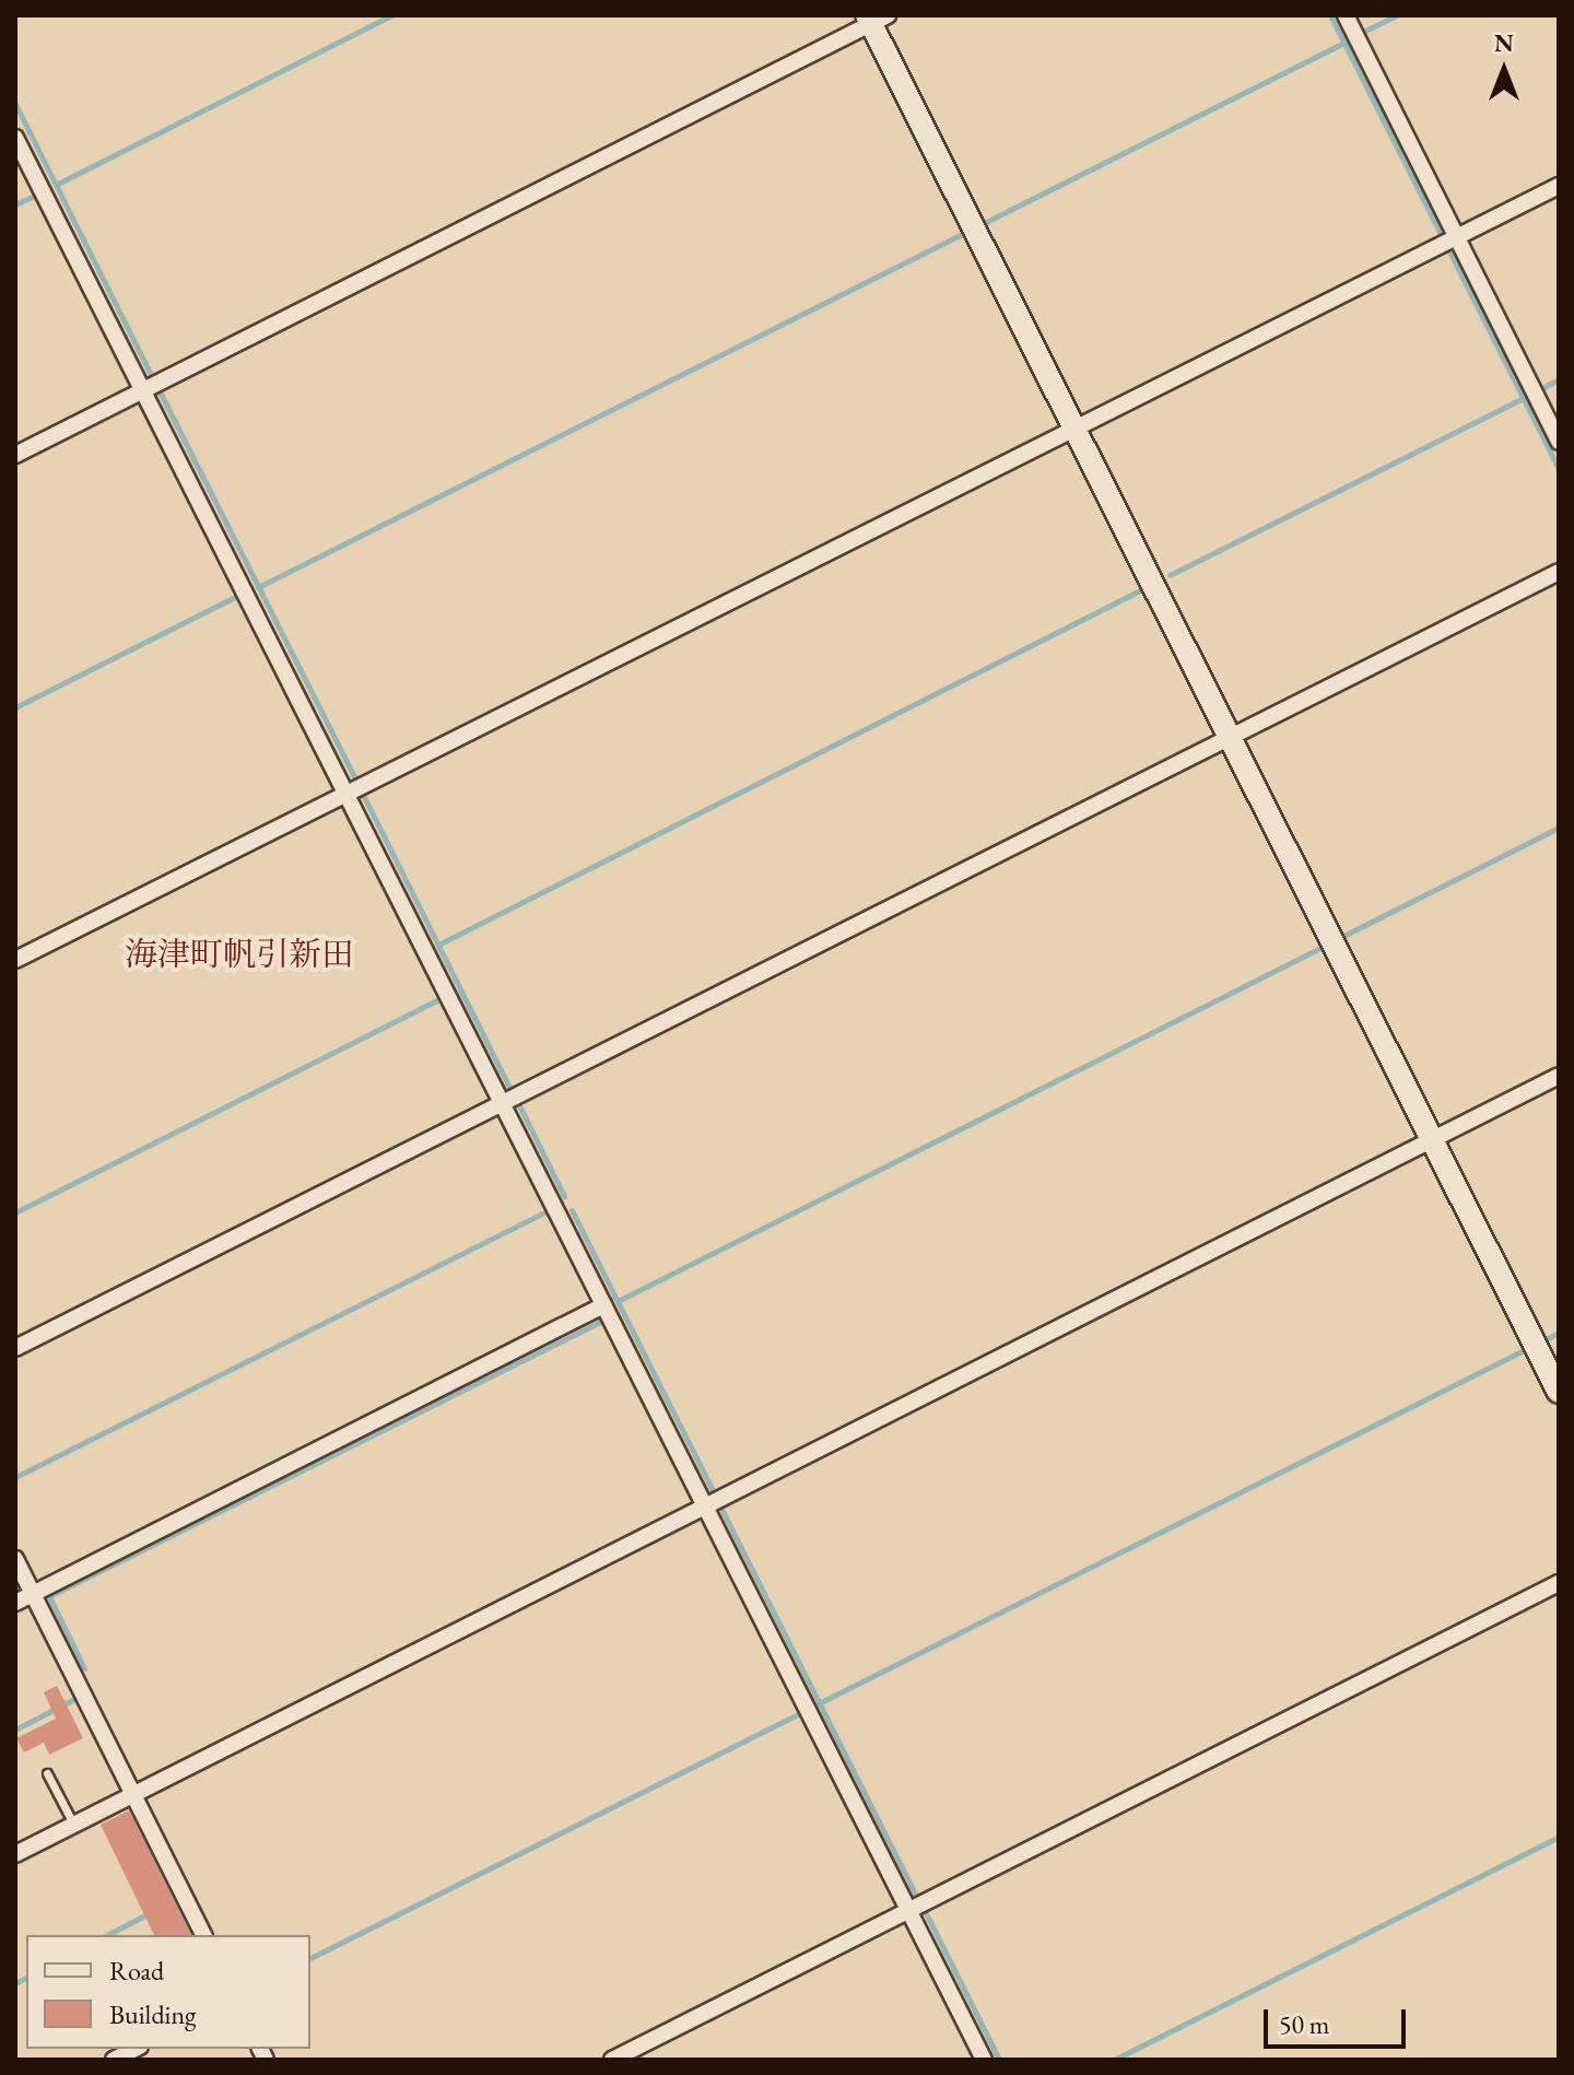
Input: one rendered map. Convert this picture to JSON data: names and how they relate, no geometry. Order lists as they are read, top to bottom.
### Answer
{
  "districts": ["海津町帆引新田"],
  "legend": ["Road", "Building"],
  "scale_bar": "50 m",
  "north": "top"
}
